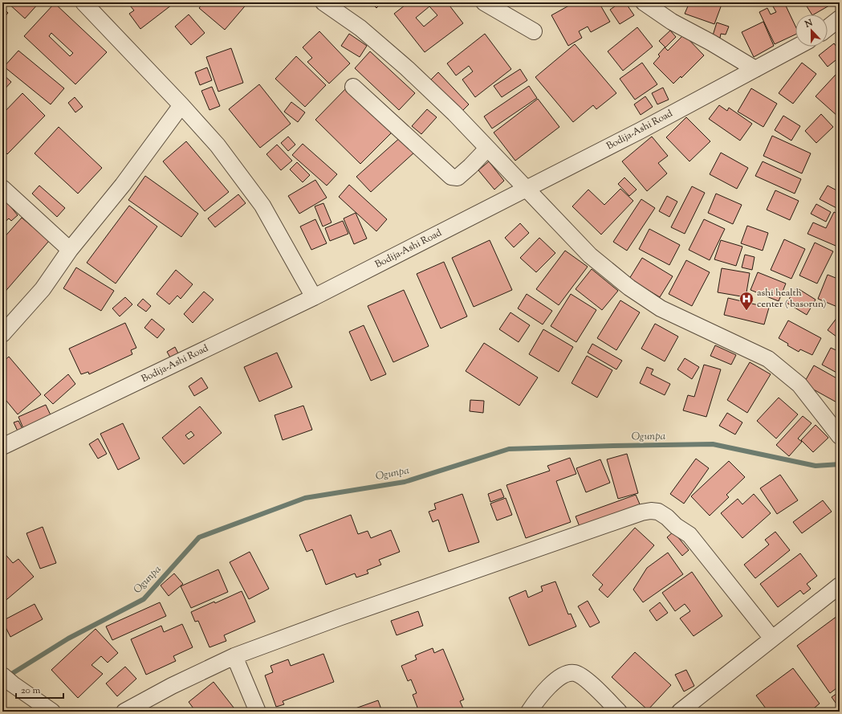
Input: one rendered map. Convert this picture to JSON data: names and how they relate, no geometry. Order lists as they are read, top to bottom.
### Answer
{
  "streets": {
    "street": ["Bodija-Ashi Road"]
  },
  "water": ["Ogunpa"],
  "places": {
    "hospital": ["ashi health center ( basorun)"]
  },
  "scale_bar": "20 m",
  "north": "top"
}
